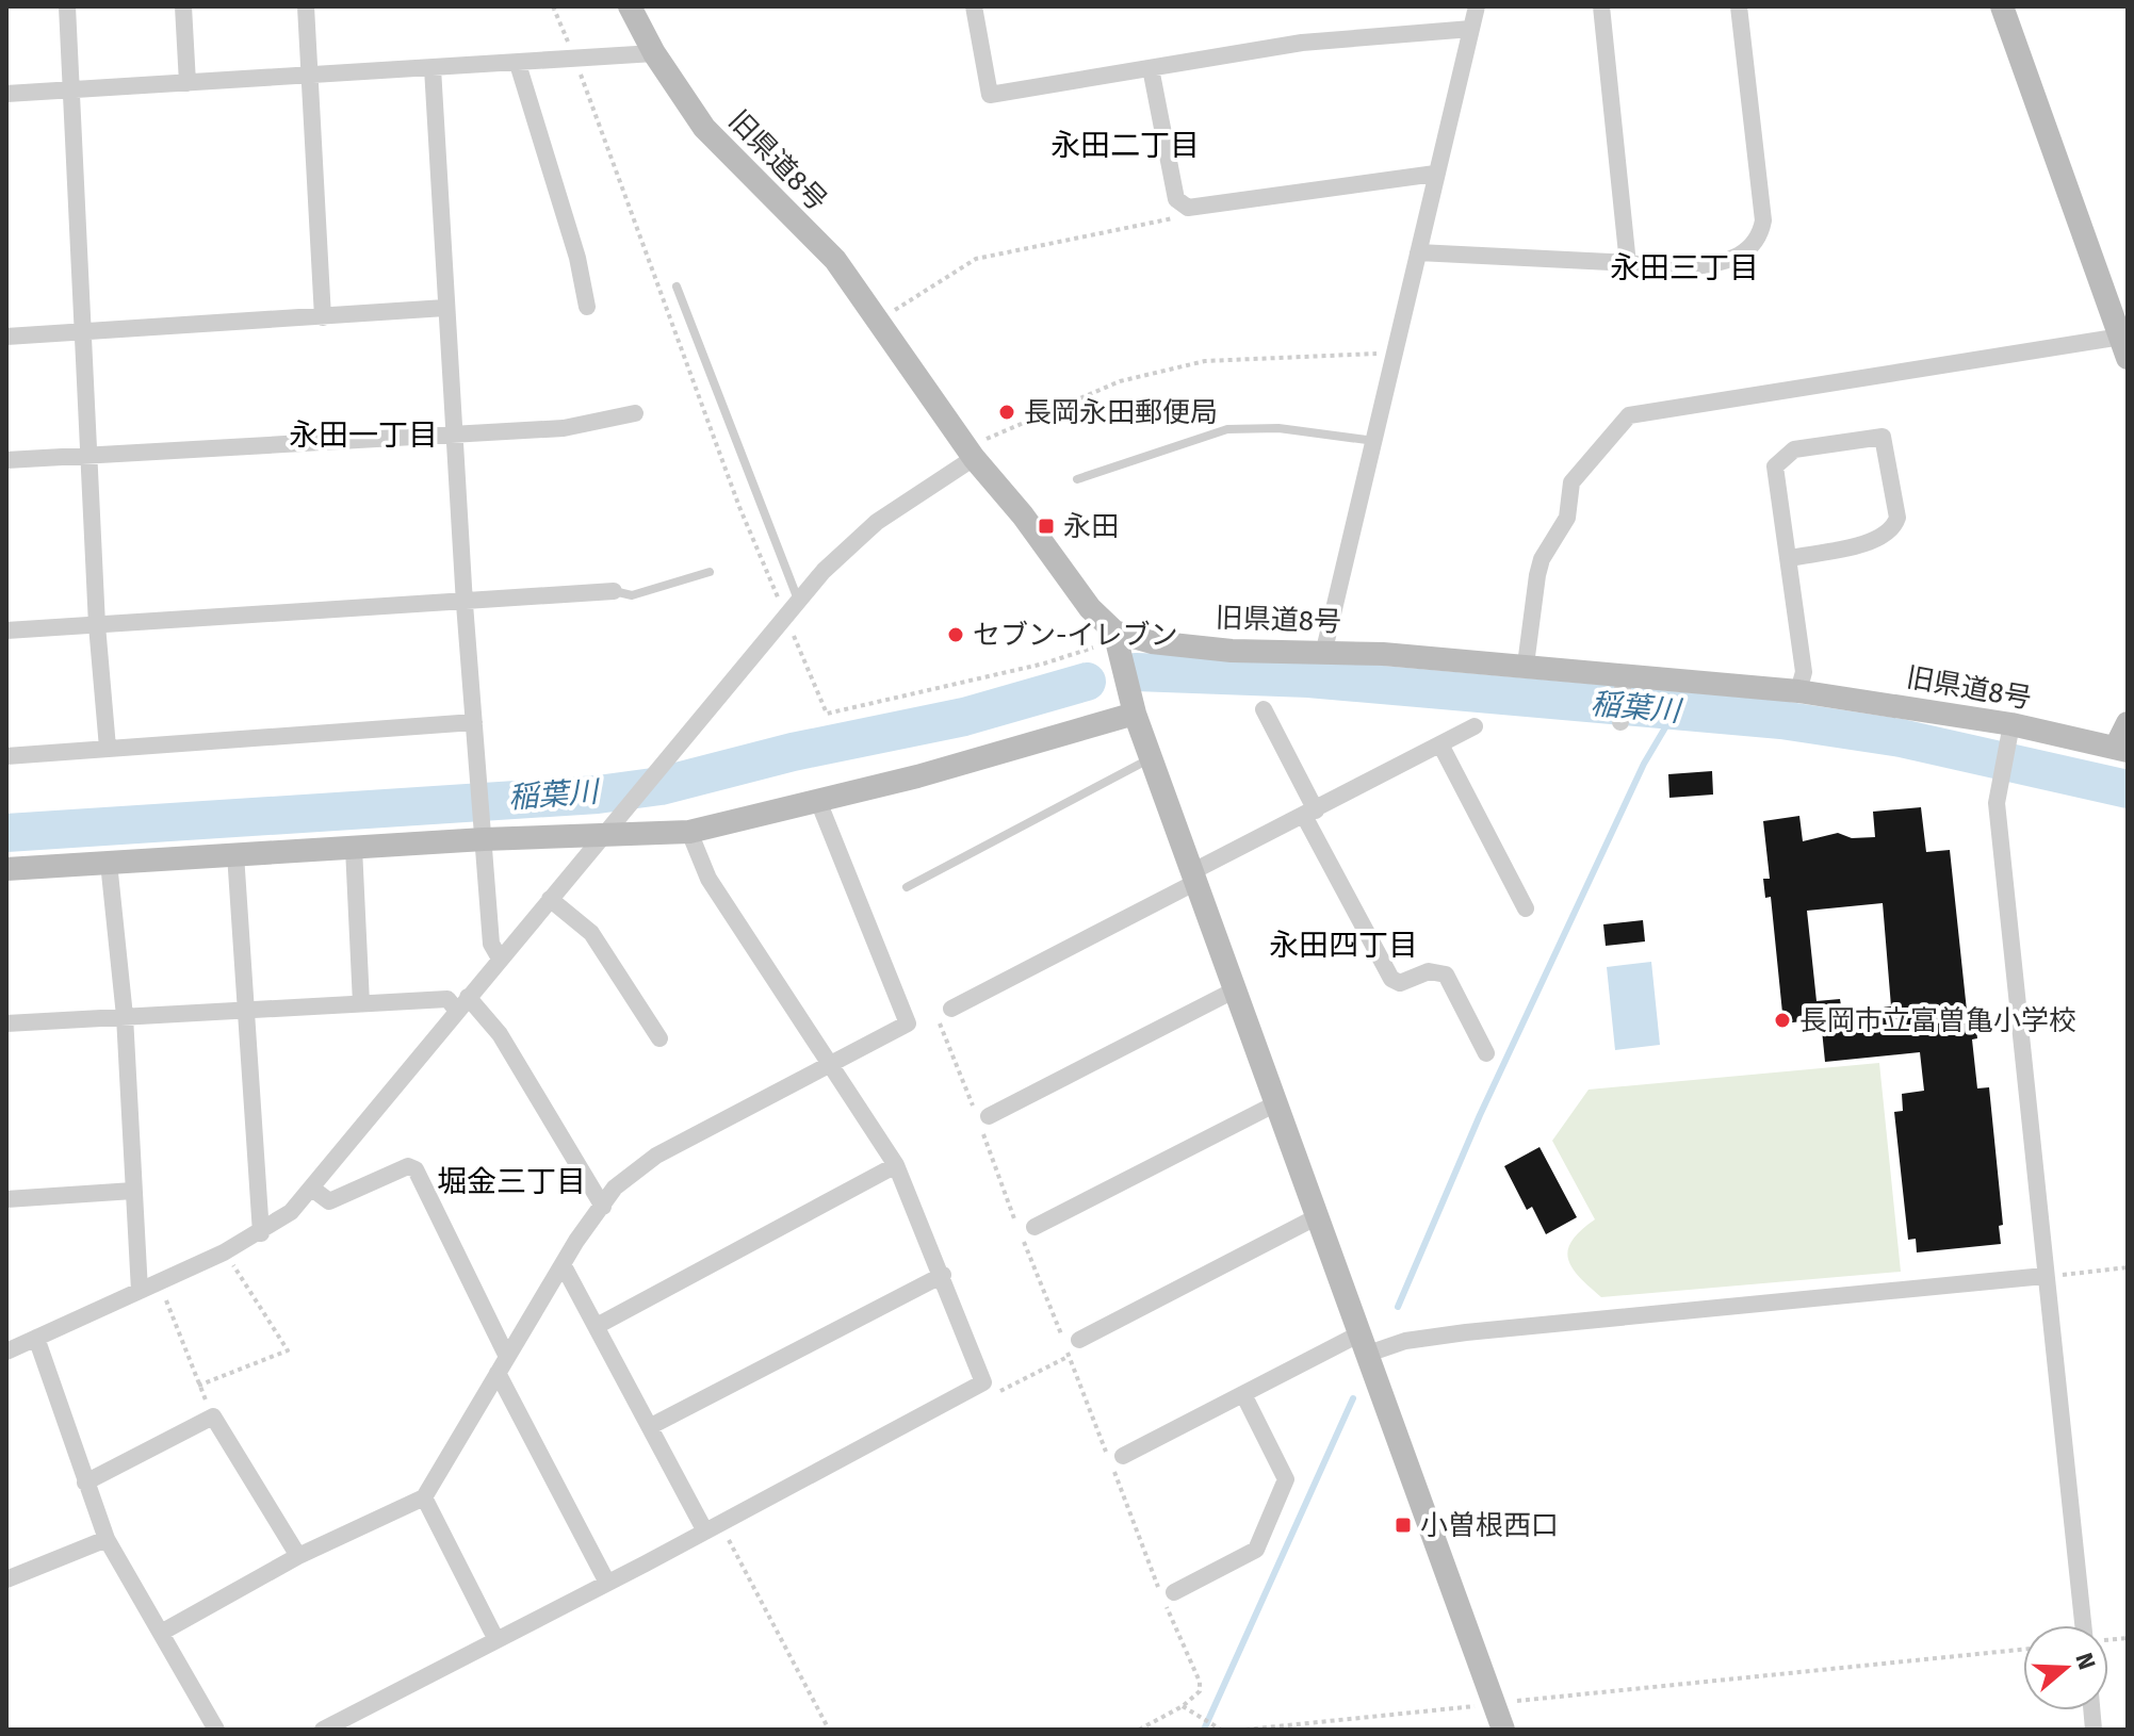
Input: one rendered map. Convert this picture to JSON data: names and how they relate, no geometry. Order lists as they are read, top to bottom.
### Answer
{
  "streets": {
    "street": ["旧県道8号"]
  },
  "districts": [
    "永田二丁目",
    "永田三丁目",
    "永田一丁目",
    "永田四丁目",
    "堀金三丁目"
  ],
  "water": ["稲葉川"],
  "places": {
    "other": ["長岡永田郵便局", "セブン-イレブン", "長岡市立富曽亀小学校"],
    "transit": ["永田", "小曽根西口"]
  },
  "north": "right"
}
